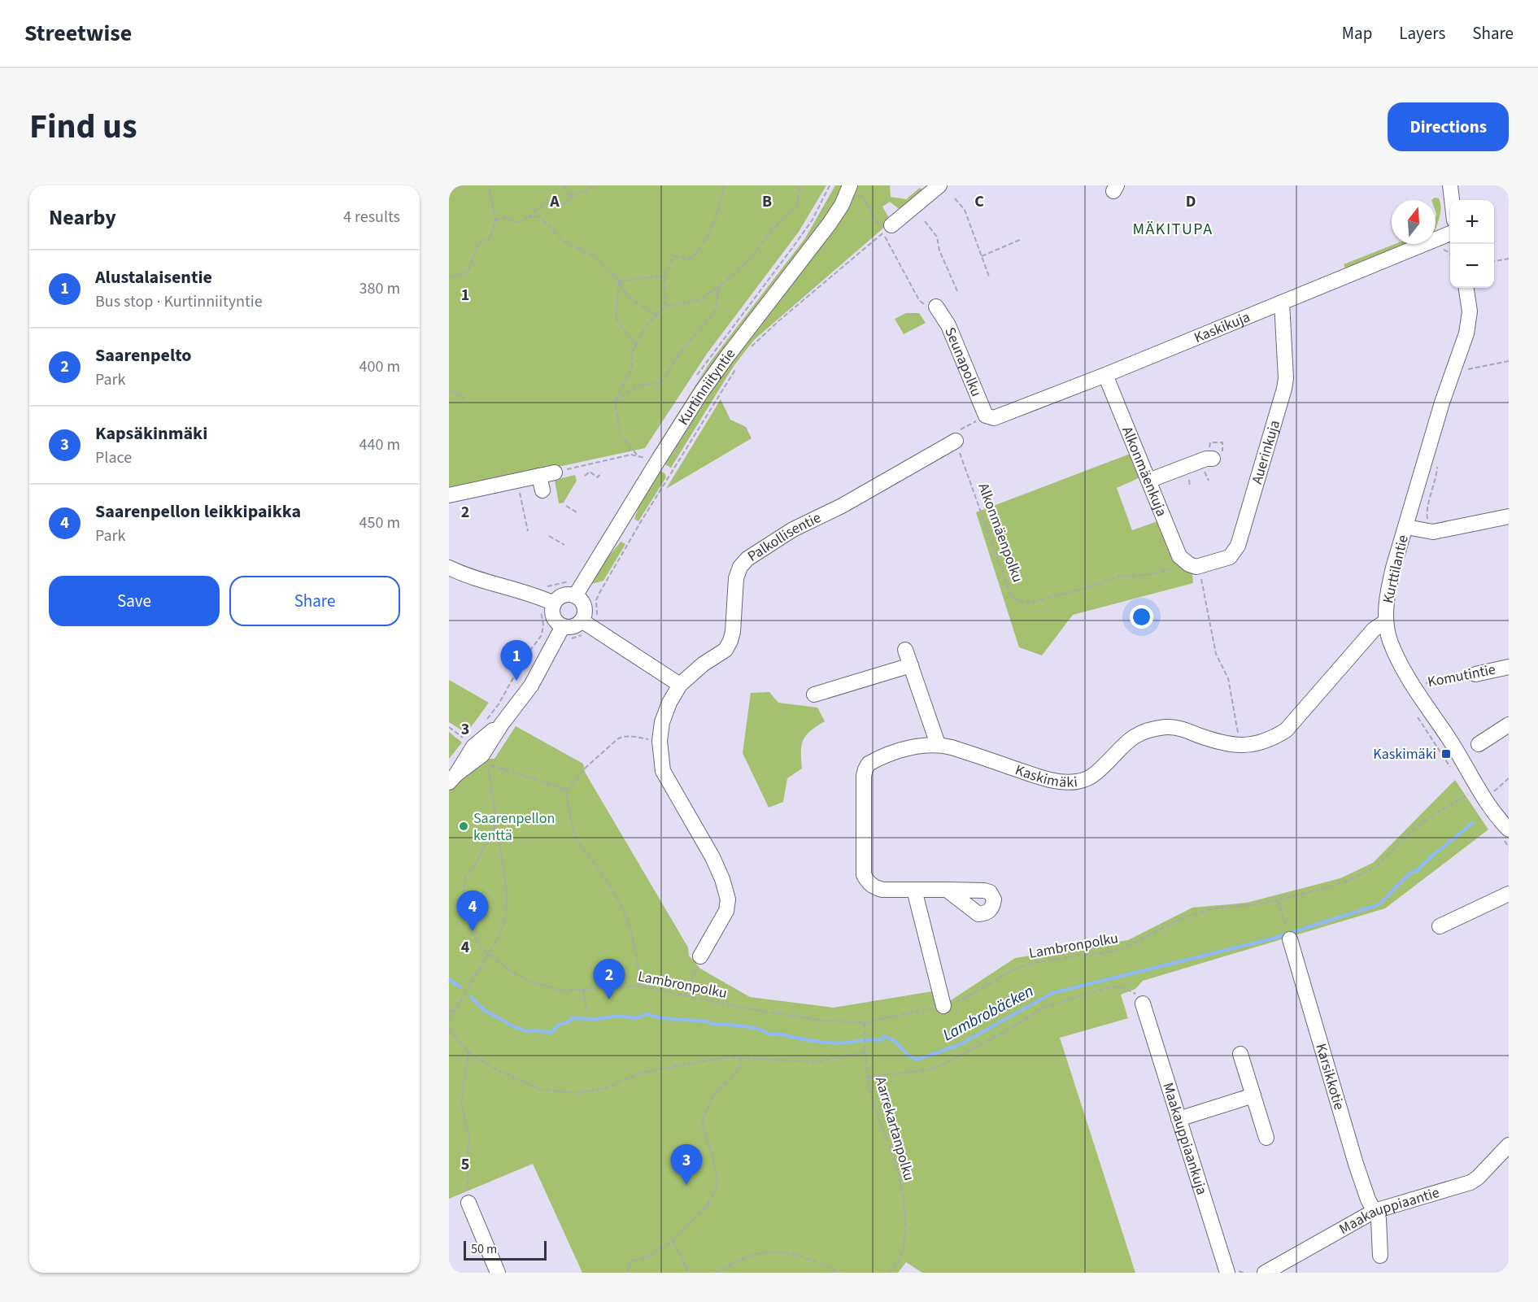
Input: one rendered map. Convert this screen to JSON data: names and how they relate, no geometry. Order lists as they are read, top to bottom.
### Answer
{
  "streets": {
    "street": [
      "Kaskikuja",
      "Seunapolku",
      "Kurtinniityntie",
      "Auerinkuja",
      "Alkonmäenkuja",
      "Palkollisentie",
      "Kurttilantie",
      "Komutintie",
      "Kaskimäki",
      "Karsikkotie",
      "Maakauppiaankuja",
      "Maakauppiaantie"
    ],
    "path": ["Alkonmäenpolku", "Lambronpolku", "Aarrekartanpolku"]
  },
  "crossings": [
    ["Kaskikuja", "Seunapolku"],
    ["Kaskikuja", "Auerinkuja"],
    ["Kaskikuja", "Alkonmäenkuja"],
    ["Auerinkuja", "Alkonmäenkuja"],
    ["Auerinkuja", "Alkonmäenpolku"],
    ["Alkonmäenkuja", "Alkonmäenpolku"],
    ["Alkonmäenpolku", "Palkollisentie"],
    ["Kurttilantie", "Komutintie"],
    ["Kurttilantie", "Kaskimäki"],
    ["Lambronpolku", "Aarrekartanpolku"],
    ["Karsikkotie", "Maakauppiaantie"]
  ],
  "districts": ["MÄKITUPA"],
  "water": ["Lambrobäcken"],
  "places": {
    "transit": ["Kaskimäki"],
    "other": ["Saarenpellon kenttä"]
  },
  "scale_bar": "50 m",
  "north": "top",
  "page": {
    "header": "Streetwise",
    "nav": ["Map", "Layers", "Share"],
    "title": "Find us",
    "buttons": [
      "Directions",
      ["Save", "Share"]
    ],
    "heading": ["Nearby", "4 results"],
    "map_buttons": ["+", "−"],
    "list": [
      {
        "mark": "1",
        "name": "Alustalaisentie",
        "note": "Bus stop · Kurtinniityntie",
        "value": "380 m"
      },
      {
        "mark": "2",
        "name": "Saarenpelto",
        "note": "Park",
        "value": "400 m"
      },
      {
        "mark": "3",
        "name": "Kapsäkinmäki",
        "note": "Place",
        "value": "440 m"
      },
      {
        "mark": "4",
        "name": "Saarenpellon leikkipaikka",
        "note": "Park",
        "value": "450 m"
      }
    ],
    "pins": [
      "1",
      "4",
      "2",
      "3"
    ],
    "scale": "50 m"
  },
  "grid": {
    "columns": [
      "A",
      "B",
      "C",
      "D"
    ],
    "rows": [
      "1",
      "2",
      "3",
      "4",
      "5"
    ]
  }
}
